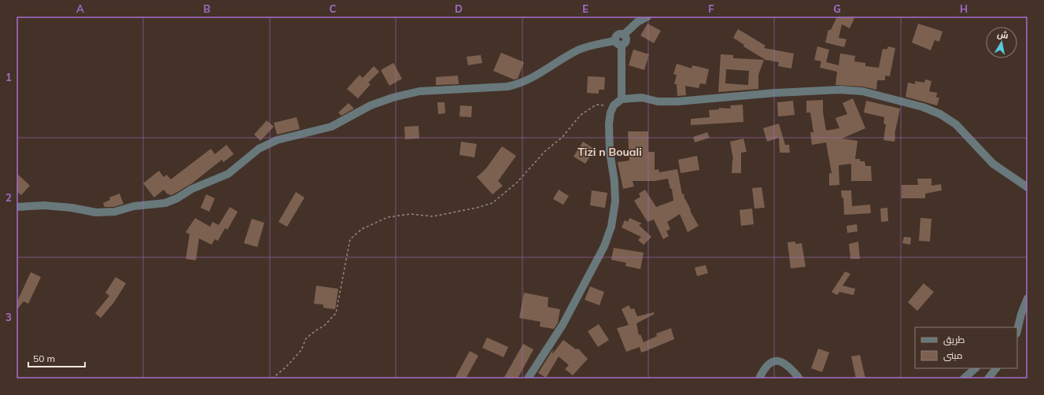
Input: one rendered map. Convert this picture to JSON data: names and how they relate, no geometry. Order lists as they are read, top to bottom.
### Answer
{
  "districts": ["Tizi n Bouali"],
  "legend": ["طريق", "مبنى"],
  "scale_bar": "50 m",
  "north": "top",
  "grid": {
    "columns": [
      "A",
      "B",
      "C",
      "D",
      "E",
      "F",
      "G",
      "H"
    ],
    "rows": ["1", "2", "3"]
  }
}
